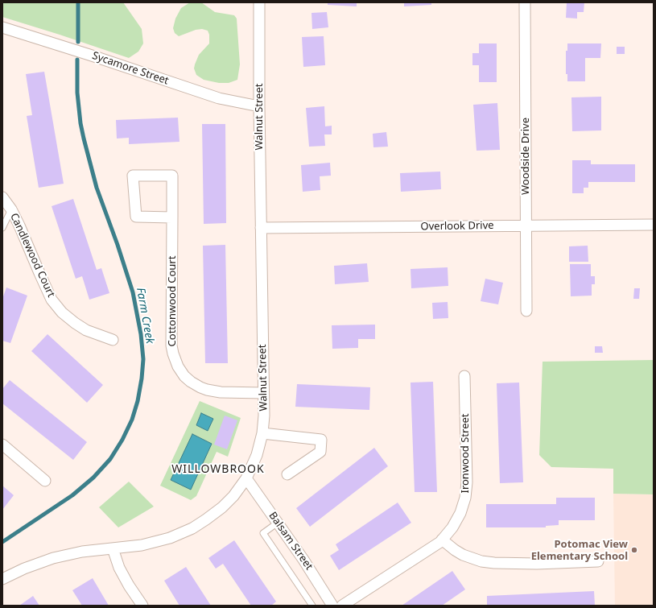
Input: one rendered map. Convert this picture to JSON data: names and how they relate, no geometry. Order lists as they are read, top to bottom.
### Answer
{
  "streets": {
    "street": [
      "Sycamore Street",
      "Walnut Street",
      "Woodside Drive",
      "Overlook Drive",
      "Candlewood Court",
      "Cottonwood Court",
      "Ironwood Street",
      "Balsam Street"
    ]
  },
  "crossings": [
    ["Sycamore Street", "Walnut Street"],
    ["Walnut Street", "Overlook Drive"],
    ["Walnut Street", "Cottonwood Court"],
    ["Walnut Street", "Balsam Street"],
    ["Woodside Drive", "Overlook Drive"]
  ],
  "districts": ["WILLOWBROOK"],
  "water": ["Farm Creek"],
  "places": ["Potomac View Elementary School"]
}
